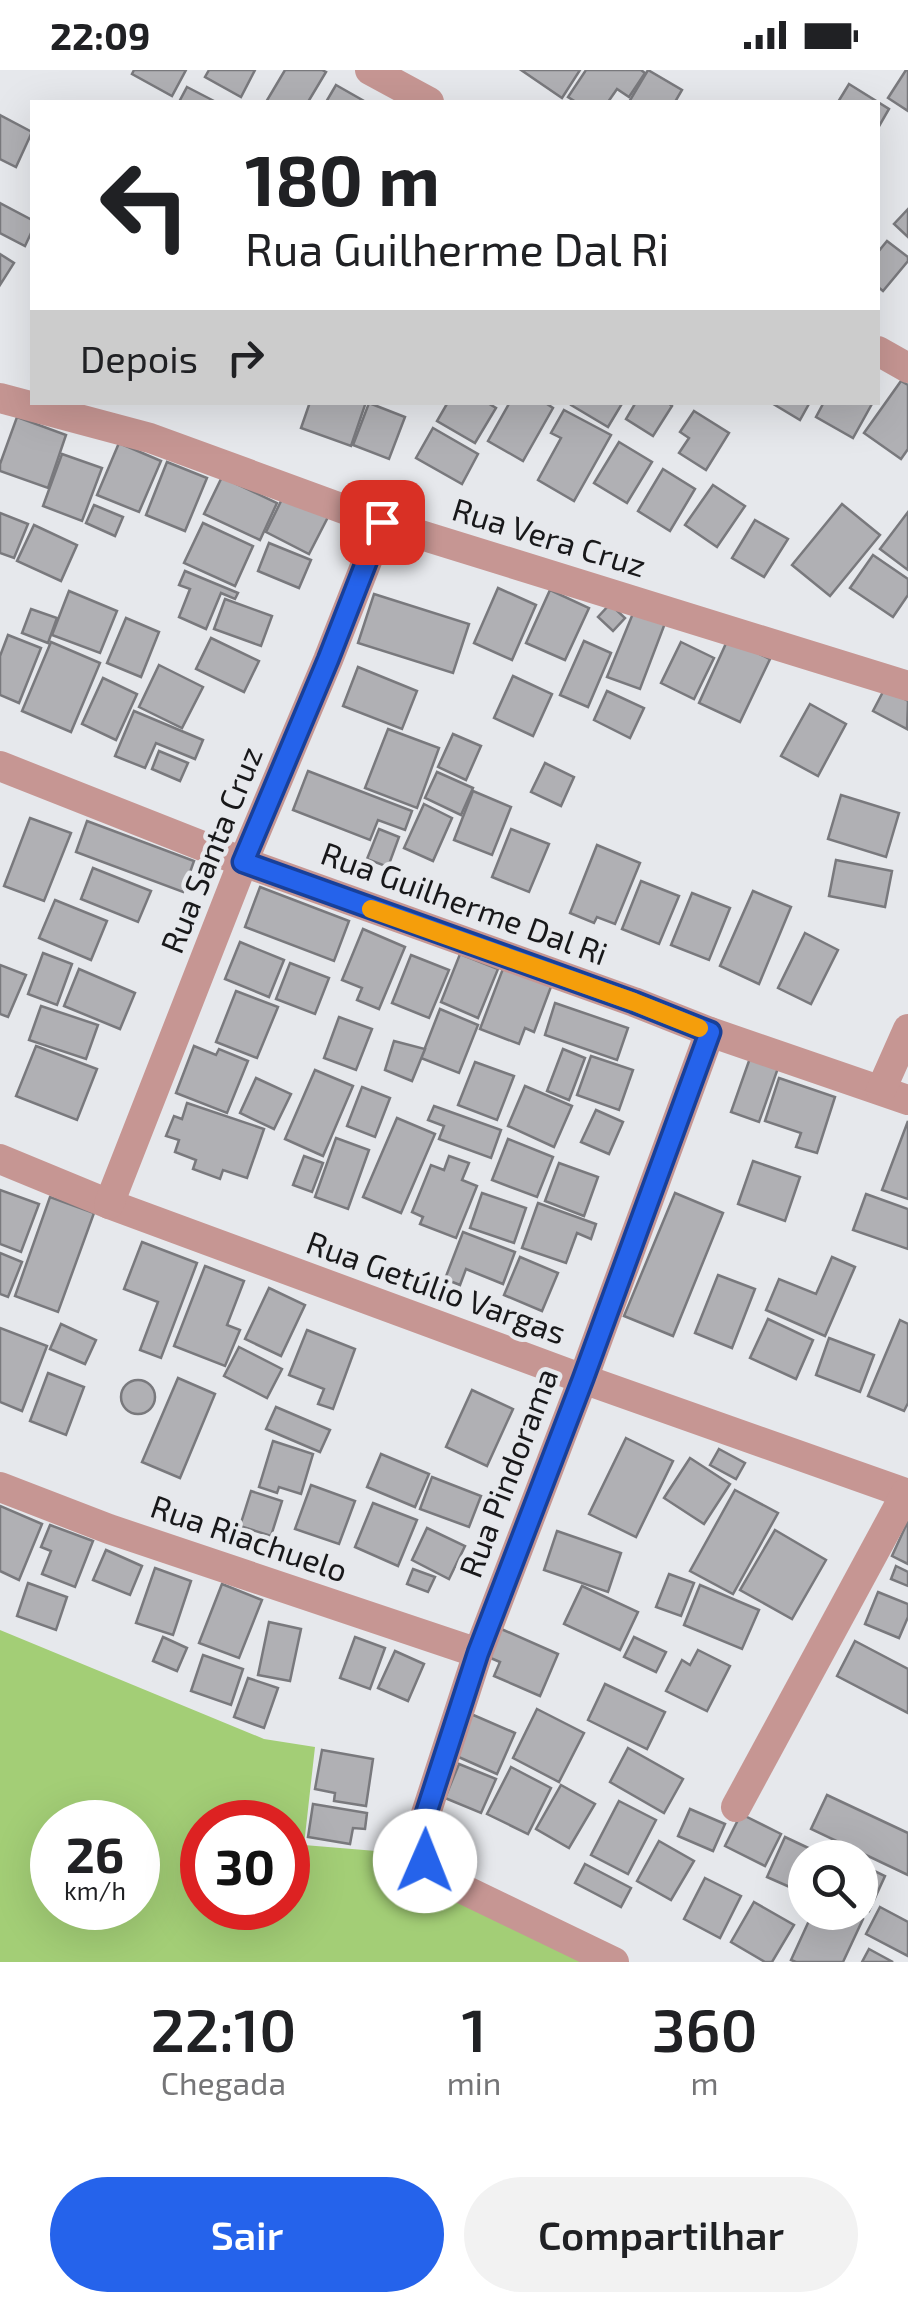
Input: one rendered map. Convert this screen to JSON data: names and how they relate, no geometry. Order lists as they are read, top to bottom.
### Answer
{
  "streets": {
    "street": [
      "Rua Vera Cruz",
      "Rua Santa Cruz",
      "Rua Guilherme Dal Ri",
      "Rua Getúlio Vargas",
      "Rua Pindorama",
      "Rua Riachuelo"
    ]
  },
  "crossings": [
    ["Rua Vera Cruz", "Rua Santa Cruz"],
    ["Rua Santa Cruz", "Rua Guilherme Dal Ri"],
    ["Rua Santa Cruz", "Rua Getúlio Vargas"],
    ["Rua Guilherme Dal Ri", "Rua Pindorama"],
    ["Rua Getúlio Vargas", "Rua Pindorama"],
    ["Rua Pindorama", "Rua Riachuelo"]
  ],
  "page": {
    "status": "22:09",
    "turn": ["180 m", "Rua Guilherme Dal Ri"],
    "then": "Depois",
    "speed": "26 km/h",
    "limit": "30",
    "eta": [
      "22:10",
      "Chegada",
      "1",
      "min",
      "360",
      "m"
    ],
    "buttons": ["Sair", "Compartilhar"]
  }
}
